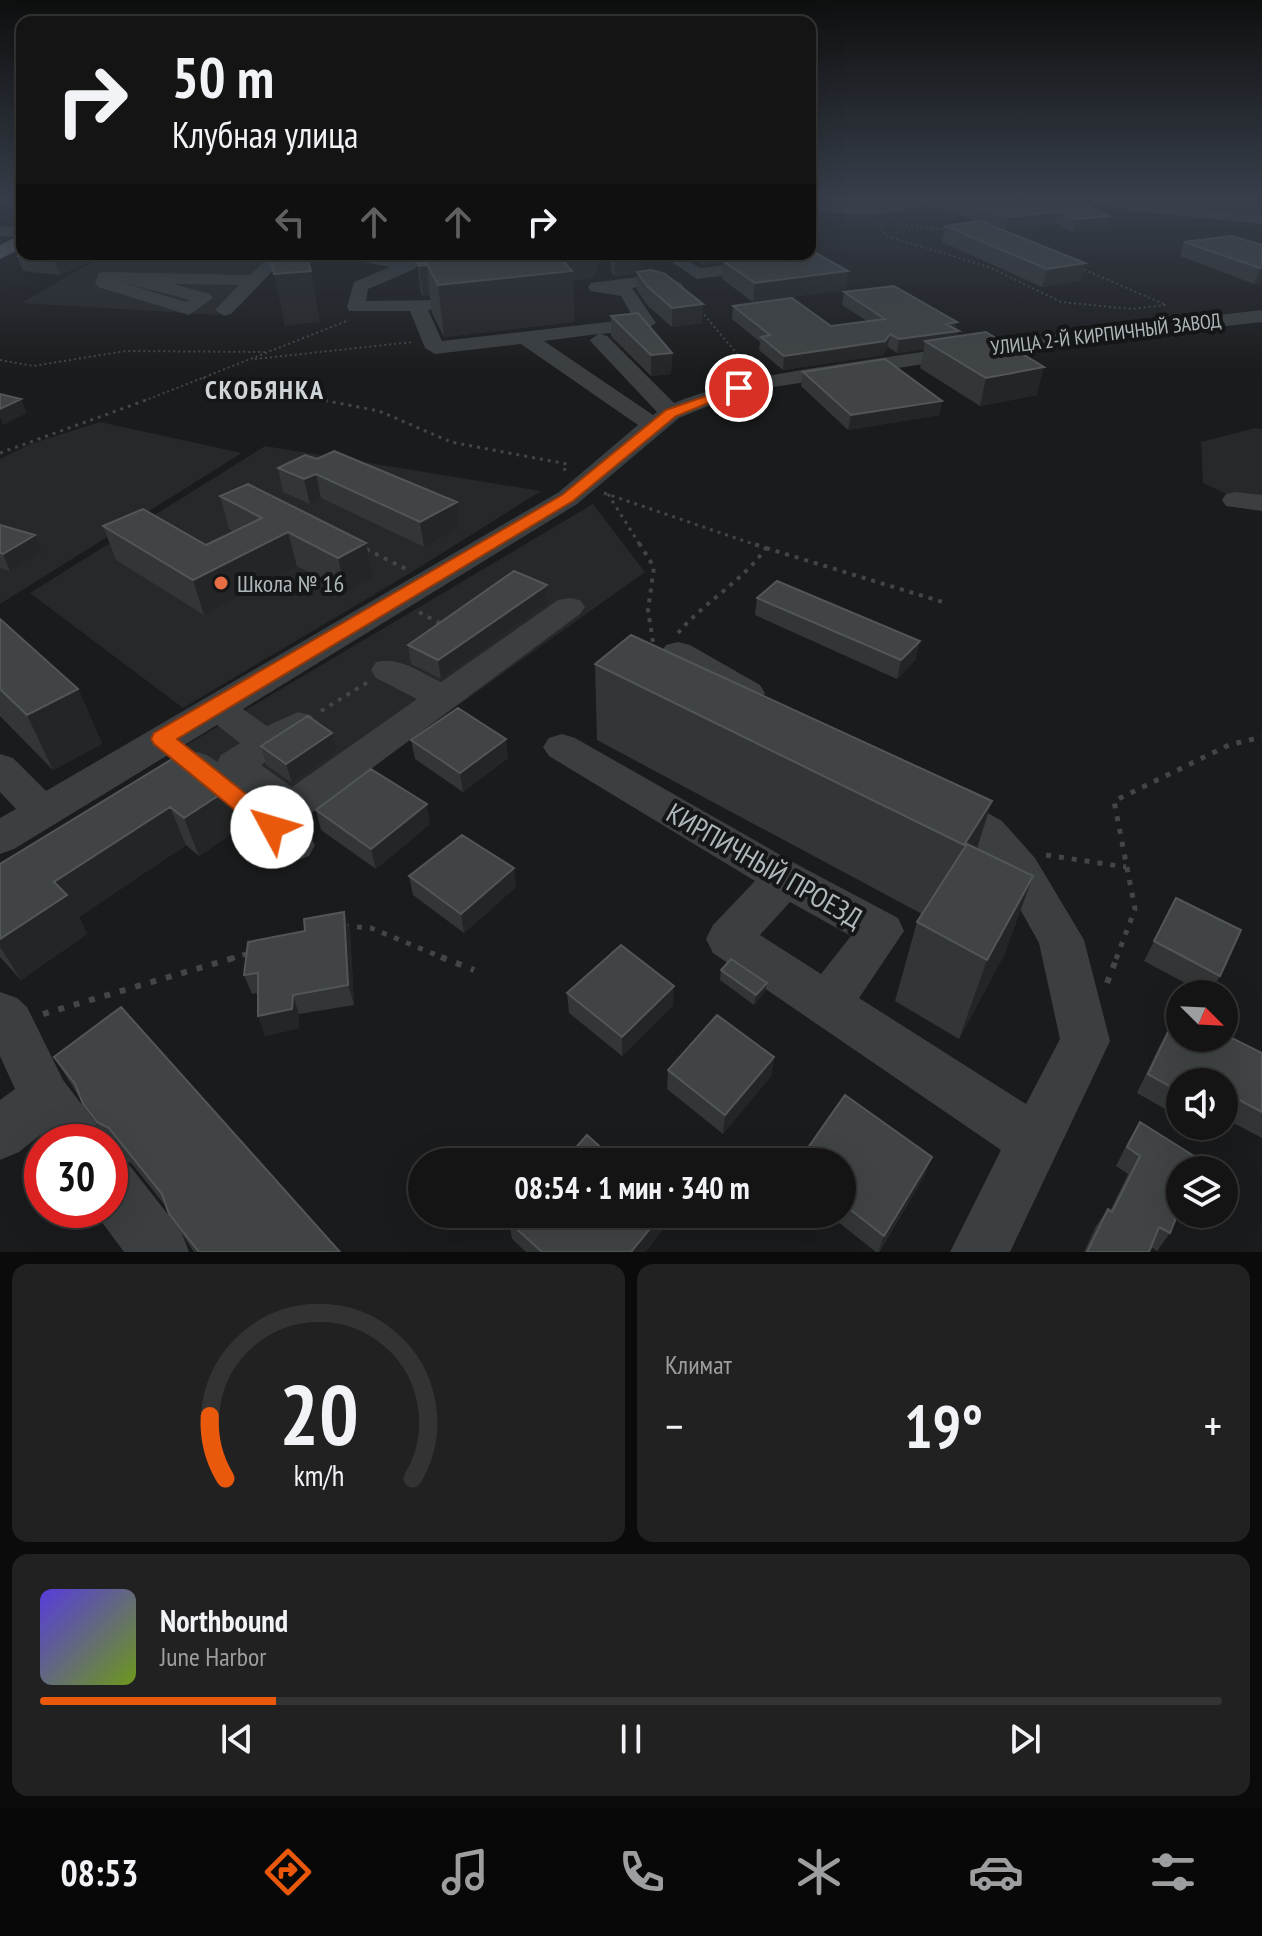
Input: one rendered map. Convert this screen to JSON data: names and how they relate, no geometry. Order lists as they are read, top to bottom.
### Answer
{
  "streets": {
    "street": ["УЛИЦА 2-Й КИРПИЧНЫЙ ЗАВОД", "КИРПИЧНЫЙ ПРОЕЗД"]
  },
  "districts": ["СКОБЯНКА"],
  "places": ["Школа № 16"],
  "north": "bottom right",
  "page": {
    "turn": ["50 m", "Клубная улица"],
    "limit": "30",
    "trip": "08:54 · 1 мин · 340 m",
    "tile": "Климат",
    "heat": ["−", "19°", "+"],
    "song": ["Northbound", "June Harbor"],
    "tabs": "08:53",
    "gauge": ["20", "km/h"]
  }
}
